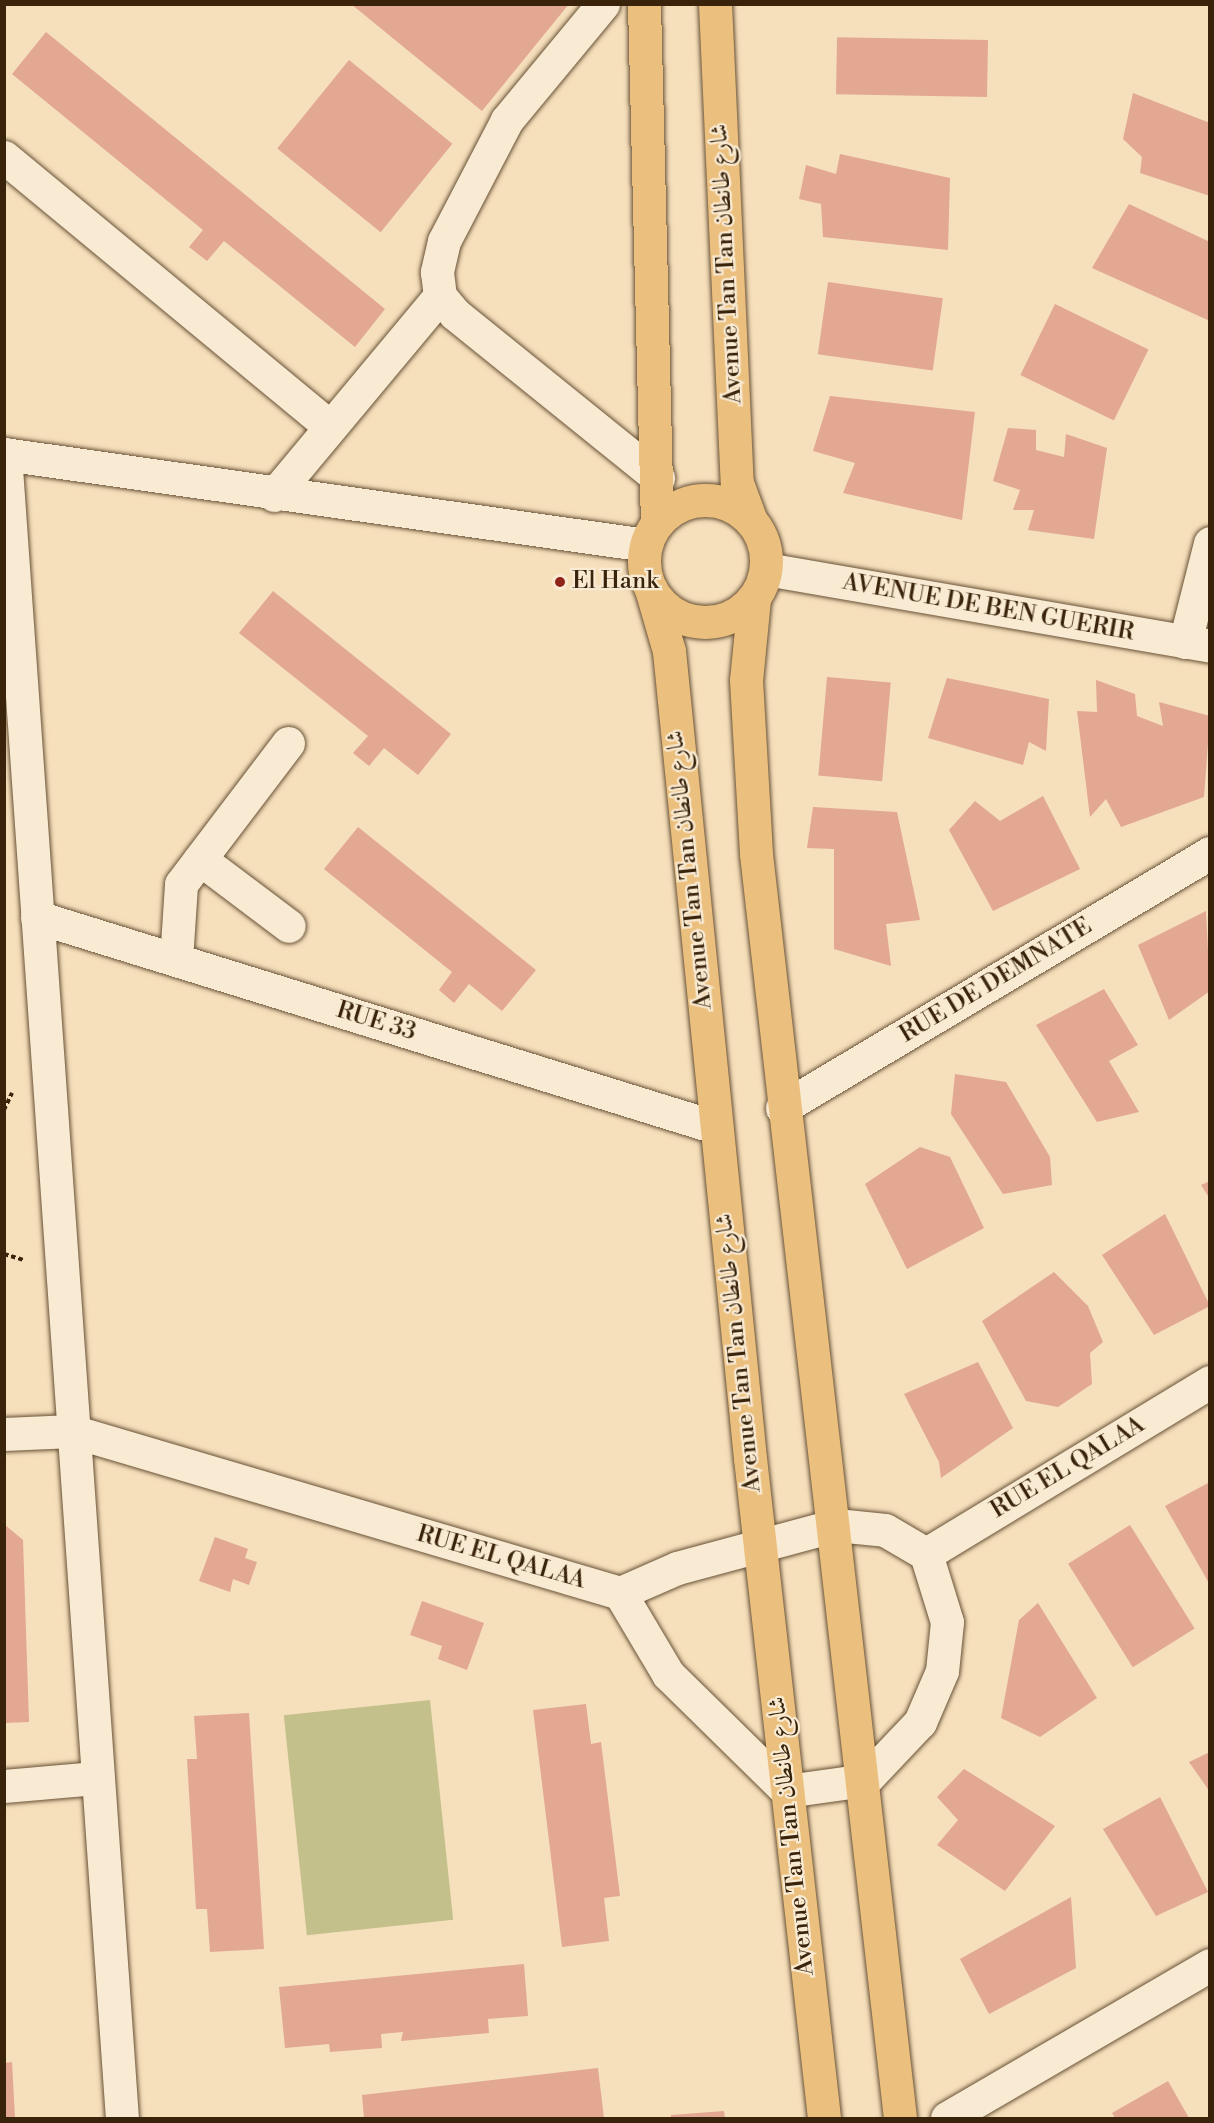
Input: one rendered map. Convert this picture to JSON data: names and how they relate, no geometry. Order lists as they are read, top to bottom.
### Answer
{
  "streets": {
    "main road": ["Avenue Tan Tan شارع طانطان"],
    "street": [
      "AVENUE DE BEN GUERIR",
      "RUE DE DEMNATE",
      "RUE 33",
      "RUE EL QALAA"
    ]
  },
  "crossings": [
    ["Avenue Tan Tan شارع طانطان", "AVENUE DE BEN GUERIR"],
    ["Avenue Tan Tan شارع طانطان", "RUE 33"]
  ],
  "places": ["El Hank"]
}
